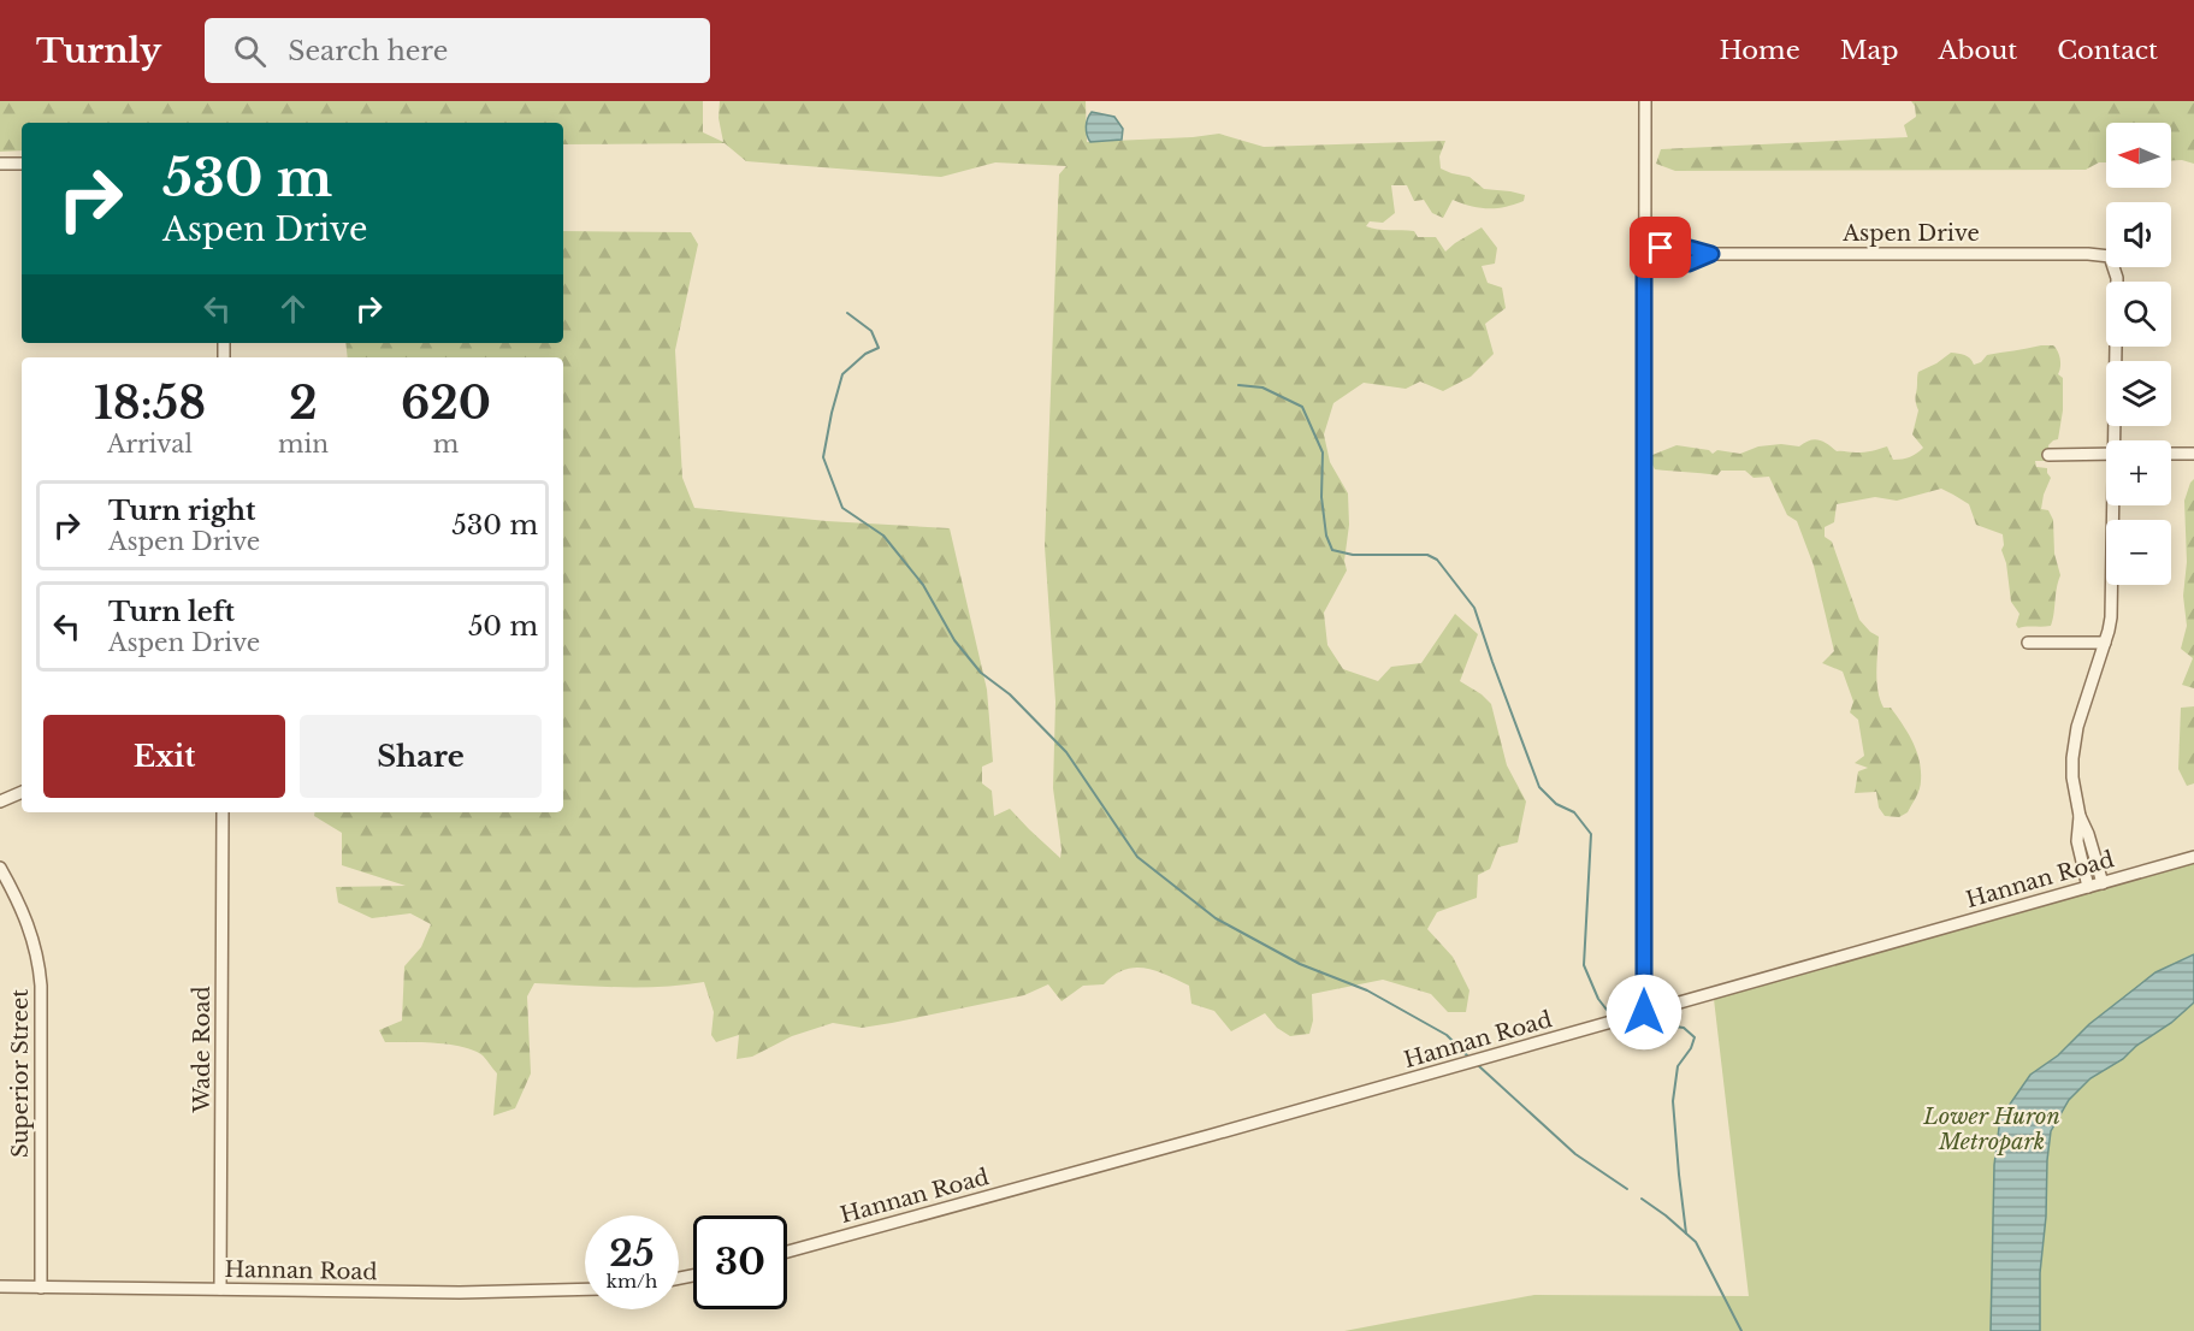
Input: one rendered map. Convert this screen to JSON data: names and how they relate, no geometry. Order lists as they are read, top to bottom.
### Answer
{
  "streets": {
    "street": [
      "Aspen Drive",
      "Hannan Road",
      "Wade Road",
      "Superior Street"
    ]
  },
  "crossings": [
    ["Hannan Road", "Wade Road"],
    ["Hannan Road", "Superior Street"]
  ],
  "parks": ["Lower Huron Metropark"],
  "north": "left",
  "page": {
    "header": "Turnly",
    "search": "Search here",
    "nav": [
      "Home",
      "Map",
      "About",
      "Contact"
    ],
    "map_buttons": ["+", "−"],
    "turn": ["530 m", "Aspen Drive"],
    "eta": [
      "18:58",
      "Arrival",
      "2",
      "min",
      "620",
      "m"
    ],
    "list": [
      {
        "name": "Turn right",
        "note": "Aspen Drive",
        "value": "530 m"
      },
      {
        "name": "Turn left",
        "note": "Aspen Drive",
        "value": "50 m"
      }
    ],
    "buttons": ["Exit", "Share"],
    "speed": "25 km/h",
    "limit": "30"
  }
}
